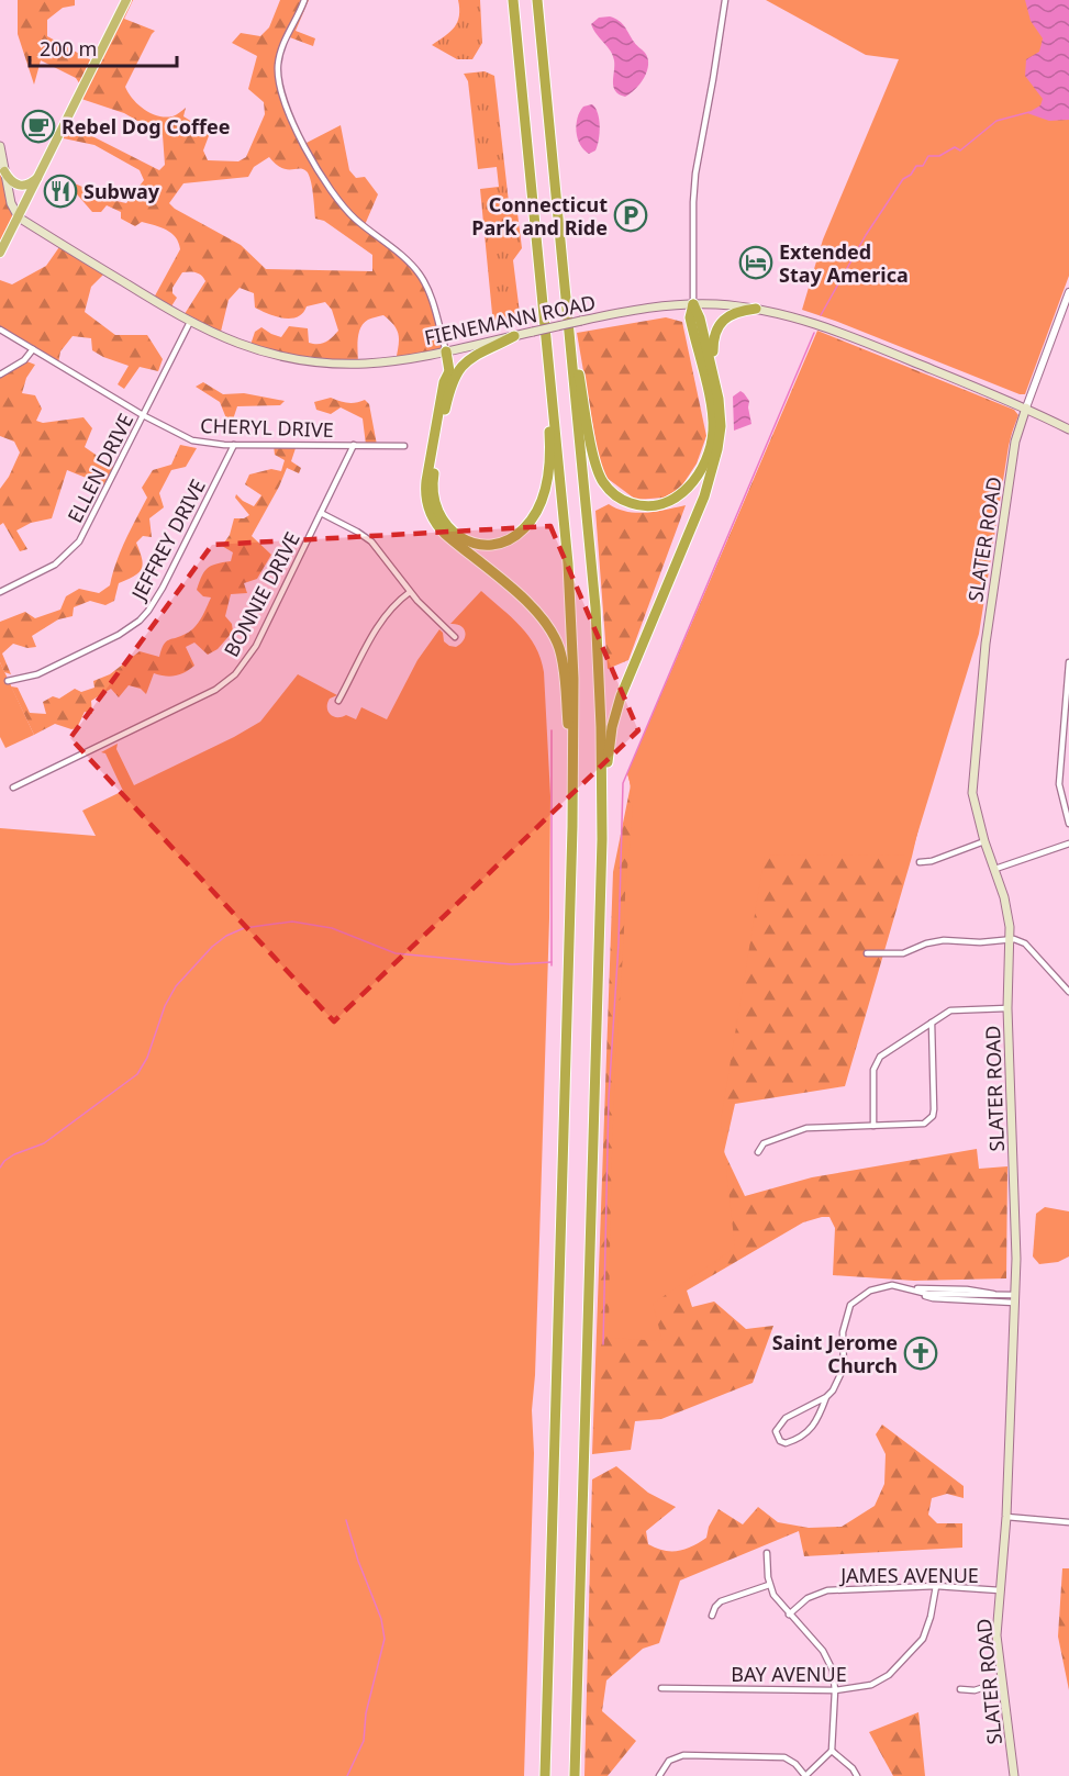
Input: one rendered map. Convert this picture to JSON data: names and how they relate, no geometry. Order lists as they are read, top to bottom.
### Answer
{
  "streets": {
    "main road": ["FIENEMANN ROAD", "SLATER ROAD"],
    "street": [
      "CHERYL DRIVE",
      "ELLEN DRIVE",
      "JEFFREY DRIVE",
      "BONNIE DRIVE",
      "JAMES AVENUE",
      "BAY AVENUE"
    ]
  },
  "crossings": [
    ["FIENEMANN ROAD", "ELLEN DRIVE"],
    ["FIENEMANN ROAD", "SLATER ROAD"],
    ["CHERYL DRIVE", "ELLEN DRIVE"],
    ["CHERYL DRIVE", "JEFFREY DRIVE"],
    ["CHERYL DRIVE", "BONNIE DRIVE"],
    ["SLATER ROAD", "JAMES AVENUE"],
    ["JAMES AVENUE", "BAY AVENUE"]
  ],
  "places": {
    "cafe": ["Rebel Dog Coffee"],
    "restaurant": ["Subway"],
    "parking": ["Connecticut Park and Ride"],
    "hotel": ["Extended Stay America"],
    "church": ["Saint Jerome Church"]
  },
  "scale_bar": "200 m"
}
